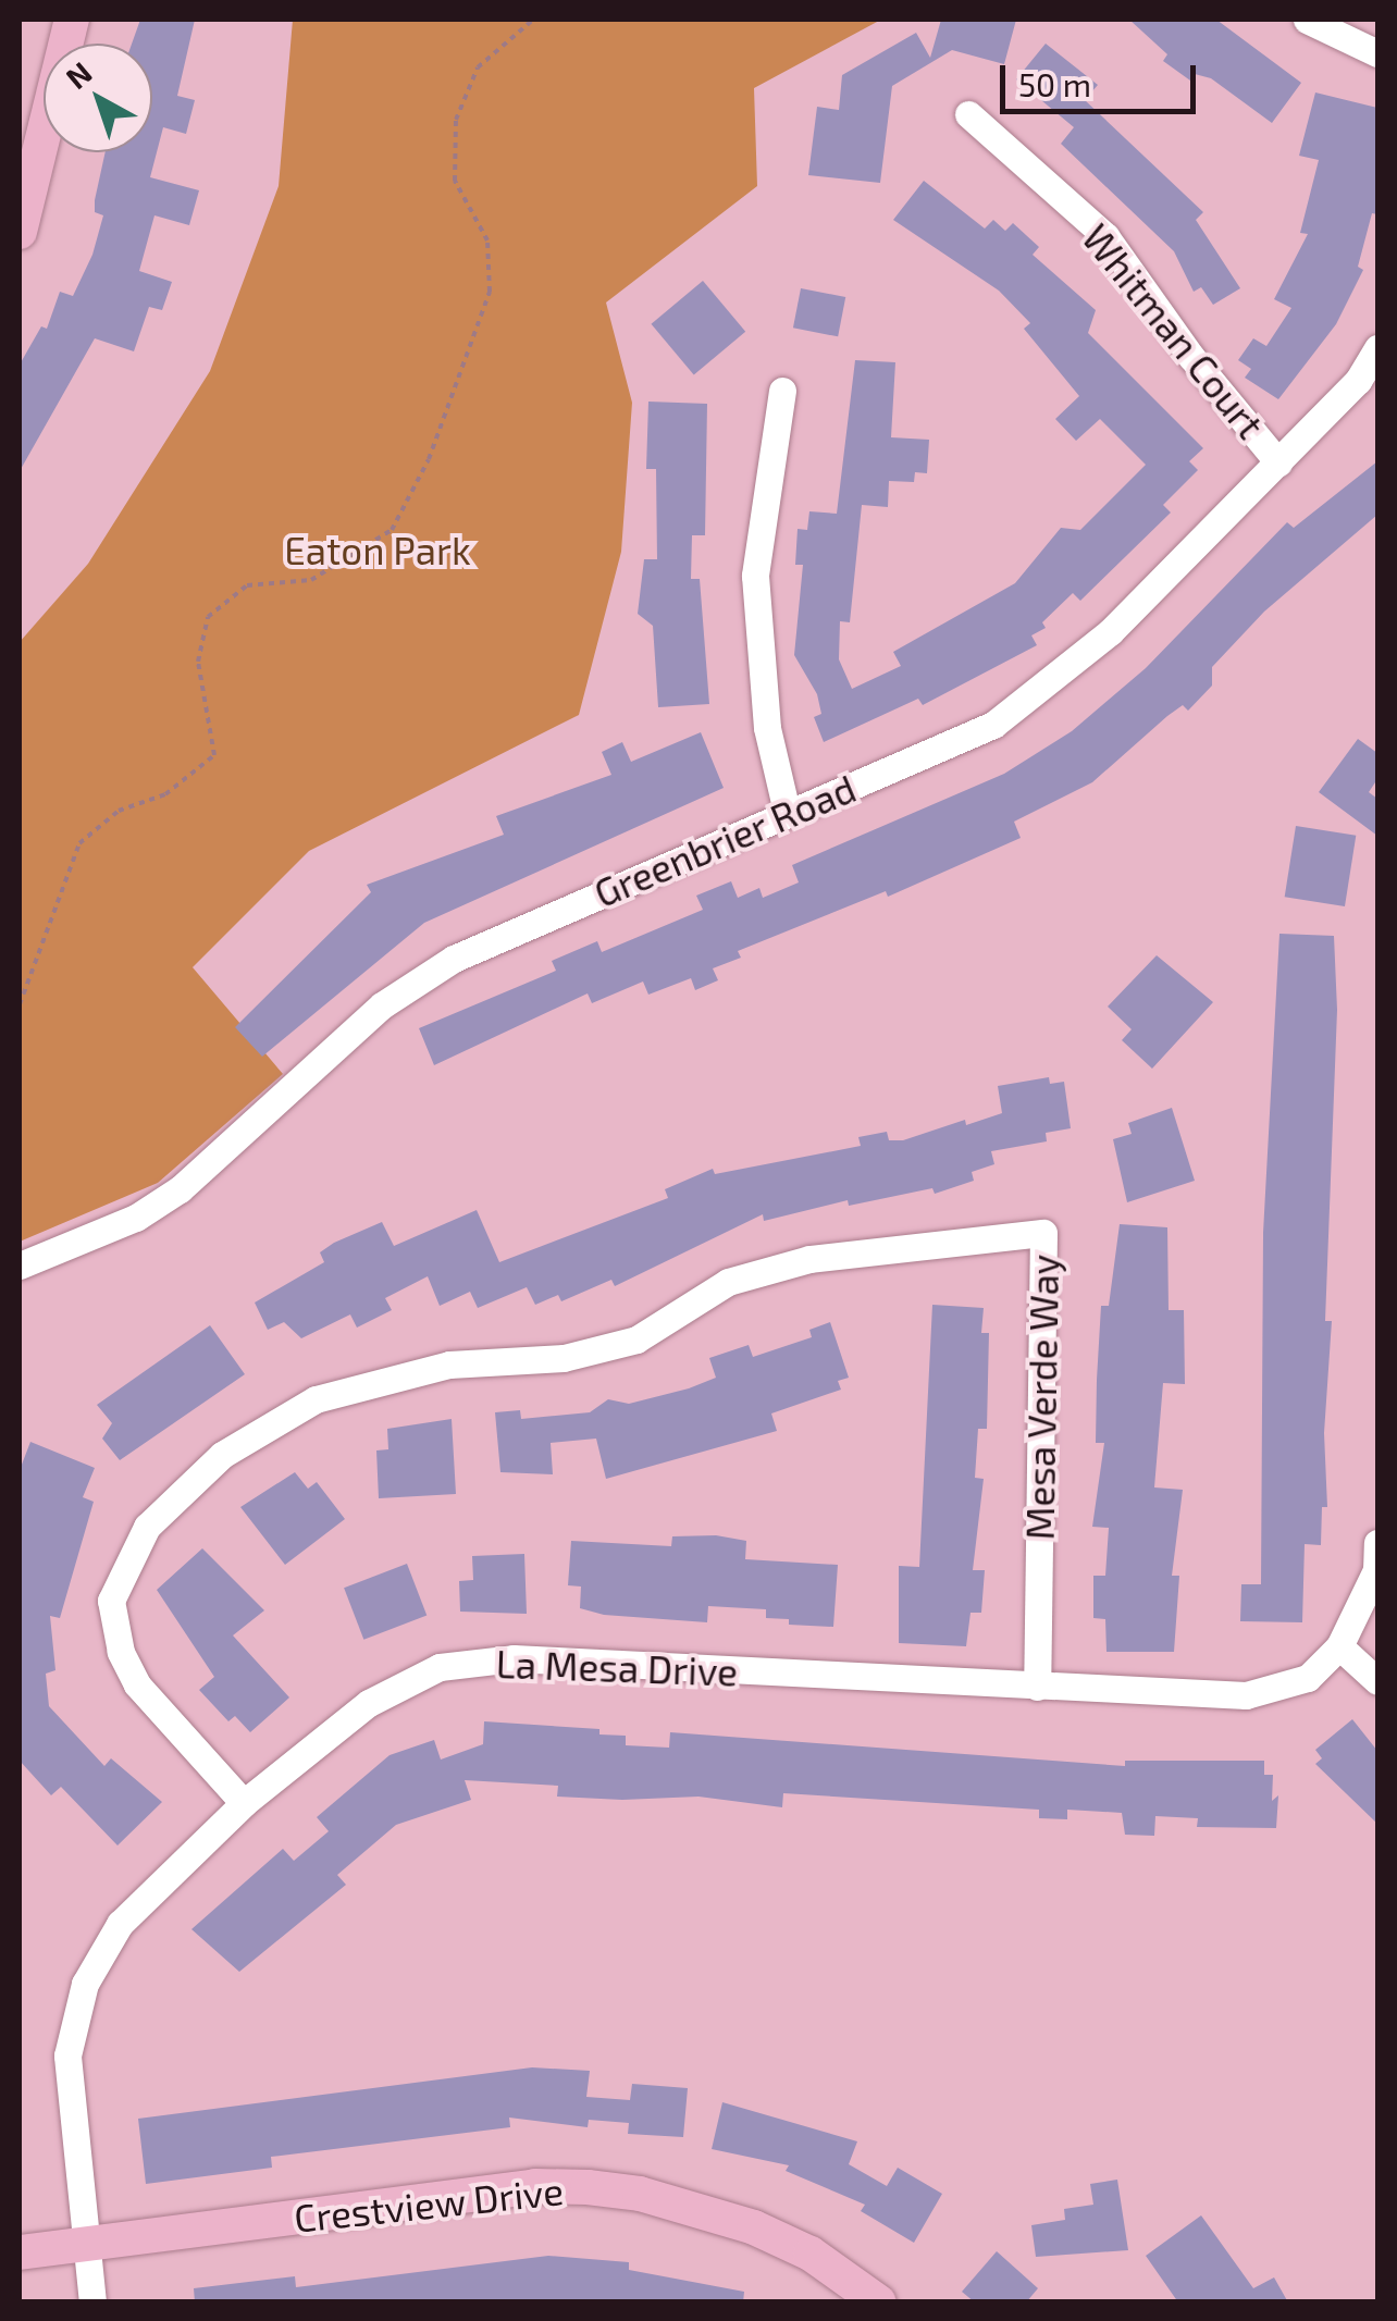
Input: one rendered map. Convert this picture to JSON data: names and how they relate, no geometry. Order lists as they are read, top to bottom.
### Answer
{
  "streets": {
    "main road": ["Crestview Drive"],
    "street": [
      "Whitman Court",
      "Greenbrier Road",
      "Mesa Verde Way",
      "La Mesa Drive"
    ]
  },
  "crossings": [
    ["Whitman Court", "Greenbrier Road"],
    ["Mesa Verde Way", "La Mesa Drive"],
    ["La Mesa Drive", "Crestview Drive"]
  ],
  "parks": ["Eaton Park"],
  "scale_bar": "50 m",
  "north": "top left"
}
